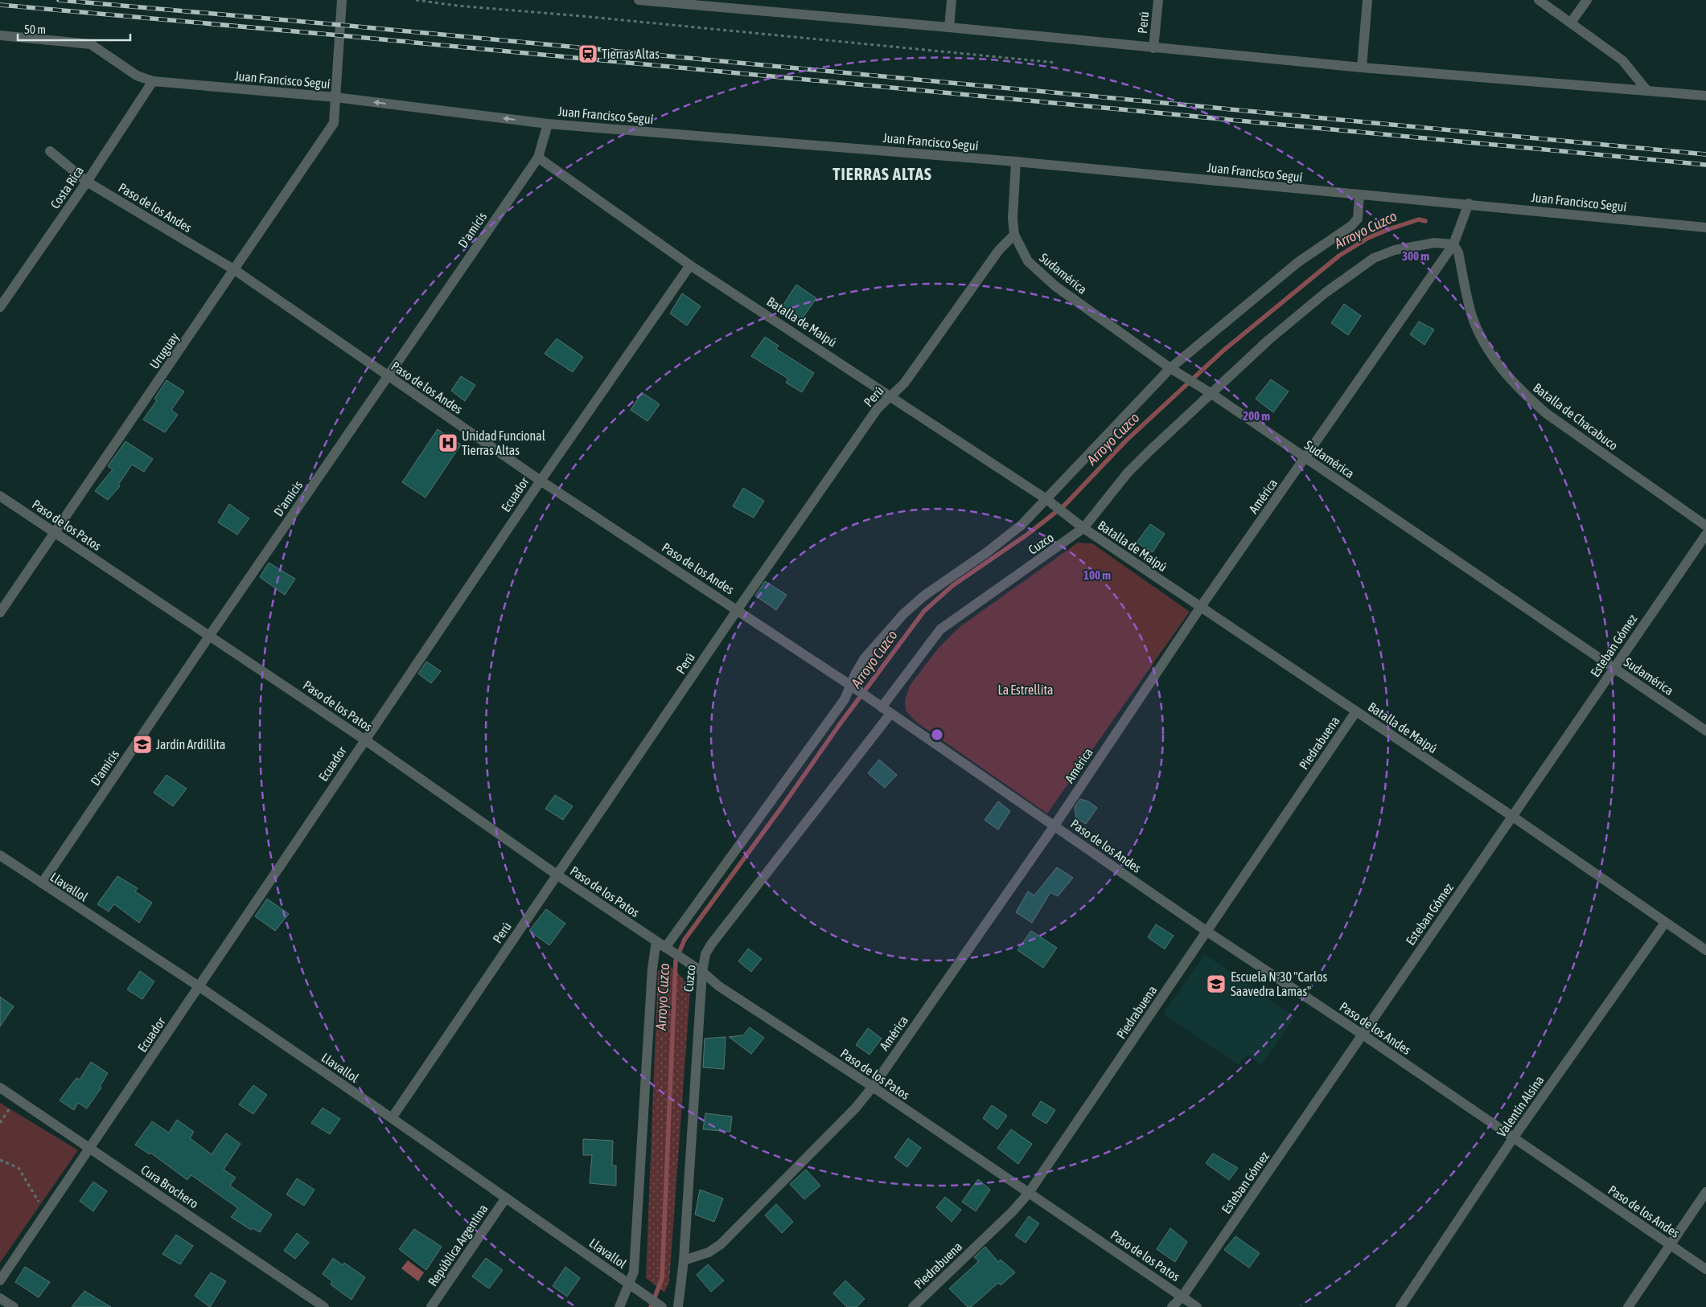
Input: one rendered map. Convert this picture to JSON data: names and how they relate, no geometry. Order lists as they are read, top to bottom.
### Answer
{
  "streets": {
    "street": [
      "Perú",
      "Juan Francisco Seguí",
      "Costa Rica",
      "Paso de los Andes",
      "D'amicis",
      "Sudamérica",
      "Batalla de Maipú",
      "Uruguay",
      "Batalla de Chacabuco",
      "Ecuador",
      "América",
      "Paso de los Patos",
      "Cuzco",
      "Esteban Gómez",
      "Piedrabuena",
      "Llavallol",
      "Valentín Alsina",
      "Cura Brochero",
      "República Argentina"
    ]
  },
  "crossings": [
    ["Perú", "Paso de los Andes"],
    ["Perú", "Sudamérica"],
    ["Perú", "Batalla de Maipú"],
    ["Perú", "Paso de los Patos"],
    ["Perú", "Llavallol"],
    ["Juan Francisco Seguí", "Costa Rica"],
    ["Juan Francisco Seguí", "D'amicis"],
    ["Juan Francisco Seguí", "Sudamérica"],
    ["Juan Francisco Seguí", "Uruguay"],
    ["Costa Rica", "Paso de los Andes"],
    ["Paso de los Andes", "D'amicis"],
    ["Paso de los Andes", "Uruguay"],
    ["Paso de los Andes", "Ecuador"],
    ["Paso de los Andes", "América"],
    ["Paso de los Andes", "Cuzco"],
    ["Paso de los Andes", "Esteban Gómez"],
    ["Paso de los Andes", "Piedrabuena"],
    ["Paso de los Andes", "Valentín Alsina"],
    ["D'amicis", "Batalla de Maipú"],
    ["D'amicis", "Paso de los Patos"],
    ["D'amicis", "Llavallol"],
    ["Sudamérica", "América"],
    ["Sudamérica", "Cuzco"],
    ["Sudamérica", "Esteban Gómez"],
    ["Batalla de Maipú", "Ecuador"],
    ["Batalla de Maipú", "América"],
    ["Batalla de Maipú", "Cuzco"],
    ["Batalla de Maipú", "Esteban Gómez"],
    ["Batalla de Maipú", "Piedrabuena"],
    ["Batalla de Maipú", "Valentín Alsina"],
    ["Uruguay", "Paso de los Patos"],
    ["Batalla de Chacabuco", "América"],
    ["Batalla de Chacabuco", "Cuzco"],
    ["Ecuador", "Paso de los Patos"],
    ["Ecuador", "Llavallol"],
    ["Ecuador", "Cura Brochero"],
    ["América", "Paso de los Patos"],
    ["América", "Cuzco"],
    ["Paso de los Patos", "Cuzco"],
    ["Paso de los Patos", "Esteban Gómez"],
    ["Paso de los Patos", "Piedrabuena"],
    ["Llavallol", "República Argentina"]
  ],
  "districts": ["TIERRAS ALTAS"],
  "water": ["Arroyo Cuzco"],
  "parks": ["La Estrellita"],
  "places": {
    "station": ["Tierras Altas"],
    "hospital": ["Unidad Funcional Tierras Altas"],
    "school or university": ["Jardín Ardillita", "Escuela Nº30 \"Carlos Saavedra Lamas\""]
  },
  "scale_bar": "50 m",
  "rings": ["300 m", "200 m", "100 m"]
}
